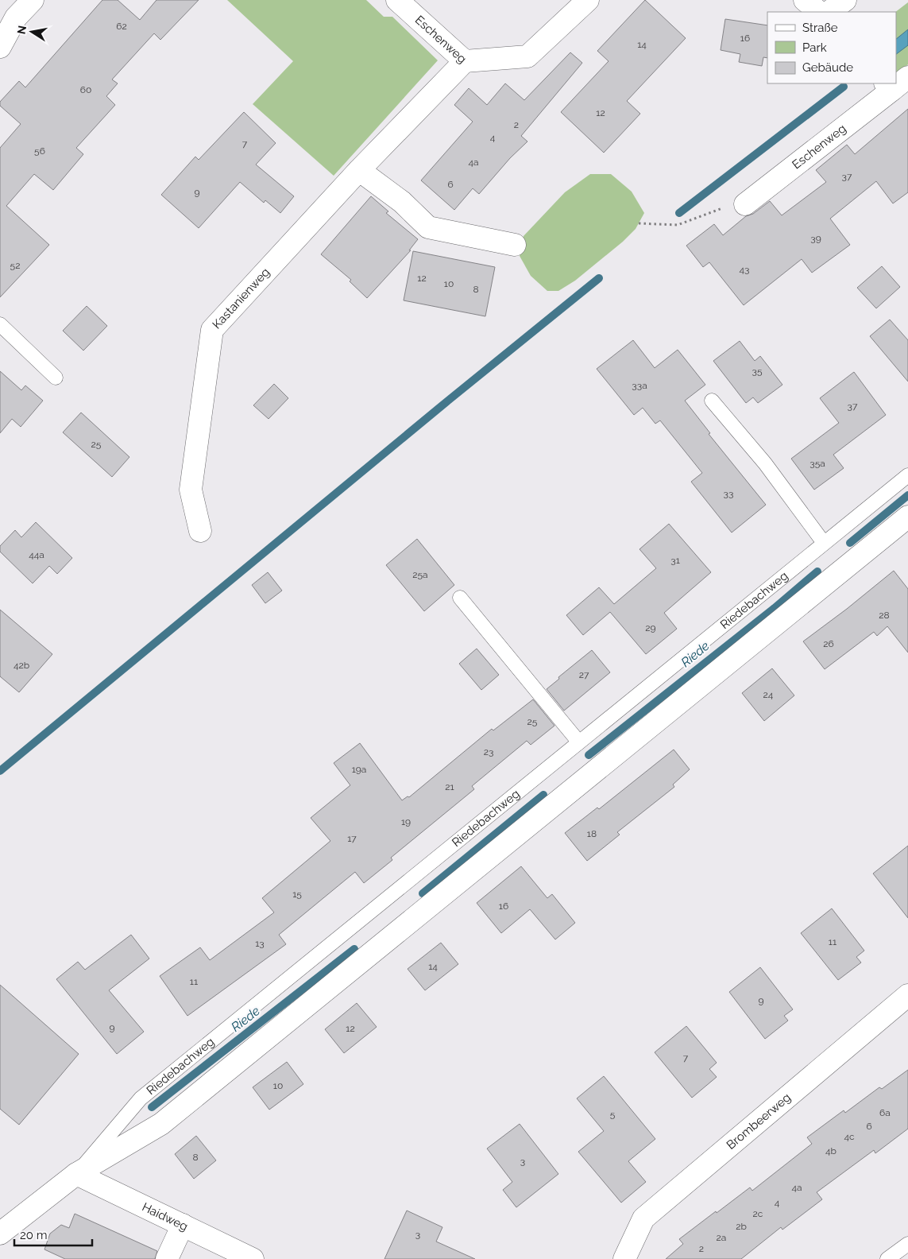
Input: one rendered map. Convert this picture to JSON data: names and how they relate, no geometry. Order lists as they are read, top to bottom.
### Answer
{
  "streets": {
    "street": [
      "Eschenweg",
      "Kastanienweg",
      "Riedebachweg",
      "Brombeerweg",
      "Haidweg"
    ]
  },
  "crossings": [
    ["Eschenweg", "Kastanienweg"],
    ["Riedebachweg", "Haidweg"]
  ],
  "water": ["Riede"],
  "house_numbers": [
    "62",
    "16",
    "14",
    "60",
    "12",
    "2",
    "4",
    "7",
    "56",
    "4a",
    "37",
    "6",
    "9",
    "39",
    "52",
    "43",
    "12",
    "10",
    "8",
    "35",
    "33a",
    "37",
    "25",
    "35a",
    "33",
    "44a",
    "31",
    "25a",
    "28",
    "29",
    "26",
    "42b",
    "27",
    "24",
    "25",
    "23",
    "19a",
    "21",
    "19",
    "18",
    "17",
    "15",
    "16",
    "11",
    "13",
    "14",
    "11",
    "9",
    "9",
    "12",
    "7",
    "10",
    "6a",
    "5",
    "6",
    "4c",
    "4b",
    "8",
    "3",
    "4a",
    "4",
    "2c",
    "2b",
    "3",
    "2a",
    "2"
  ],
  "legend": ["Straße", "Park", "Gebäude"],
  "scale_bar": "20 m",
  "north": "left"
}
